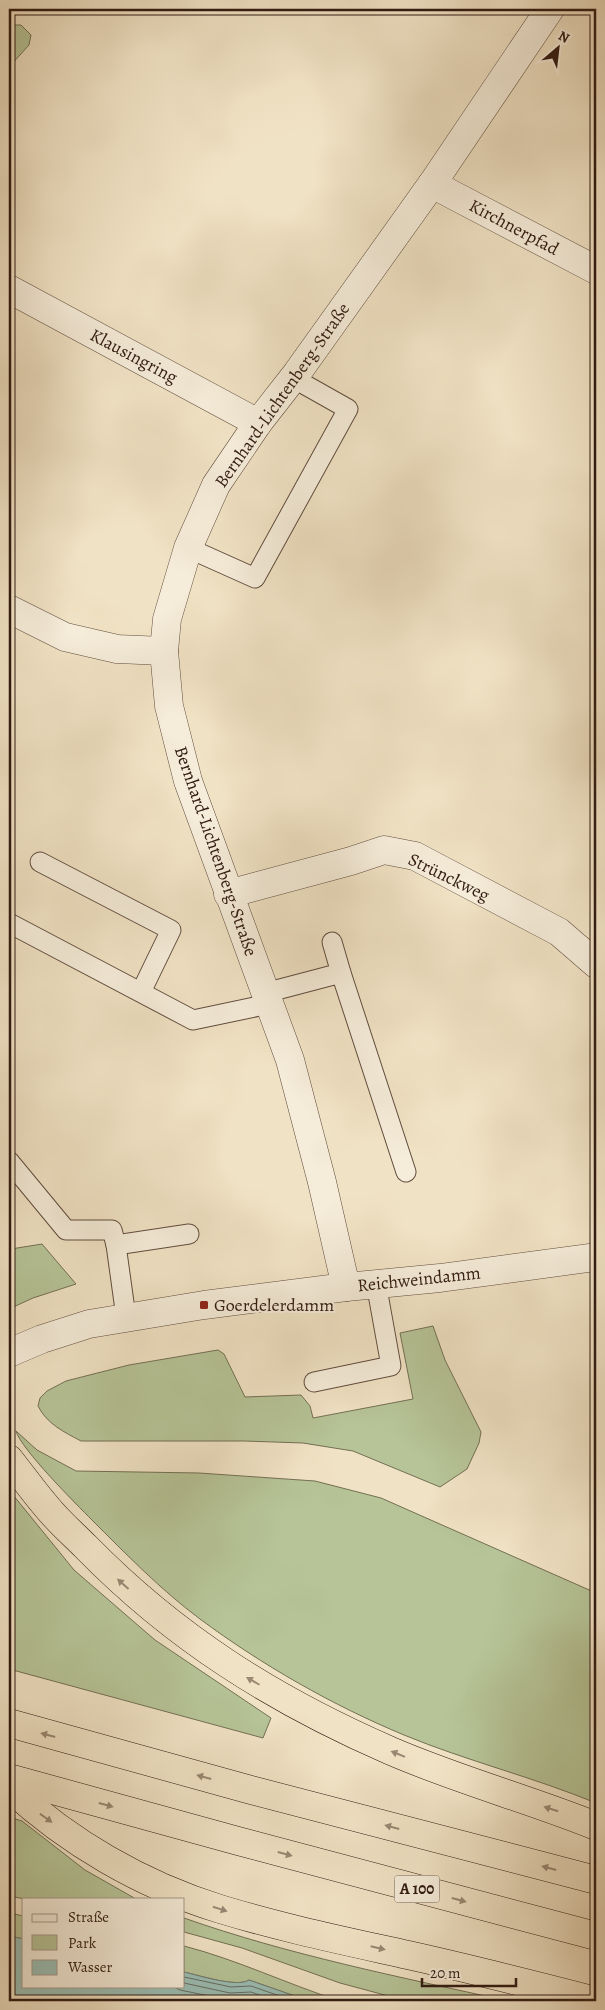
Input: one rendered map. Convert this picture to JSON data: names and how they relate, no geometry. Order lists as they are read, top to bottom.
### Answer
{
  "streets": {
    "highway": ["A 100"],
    "street": [
      "Kirchnerpfad",
      "Klausingring",
      "Bernhard-Lichtenberg-Straße",
      "Strünckweg",
      "Reichweindamm"
    ]
  },
  "crossings": [
    ["Kirchnerpfad", "Bernhard-Lichtenberg-Straße"],
    ["Klausingring", "Bernhard-Lichtenberg-Straße"],
    ["Bernhard-Lichtenberg-Straße", "Strünckweg"],
    ["Bernhard-Lichtenberg-Straße", "Reichweindamm"]
  ],
  "places": {
    "transit": ["Goerdelerdamm"]
  },
  "legend": ["Straße", "Park", "Wasser"],
  "scale_bar": "20 m",
  "north": "top right"
}
